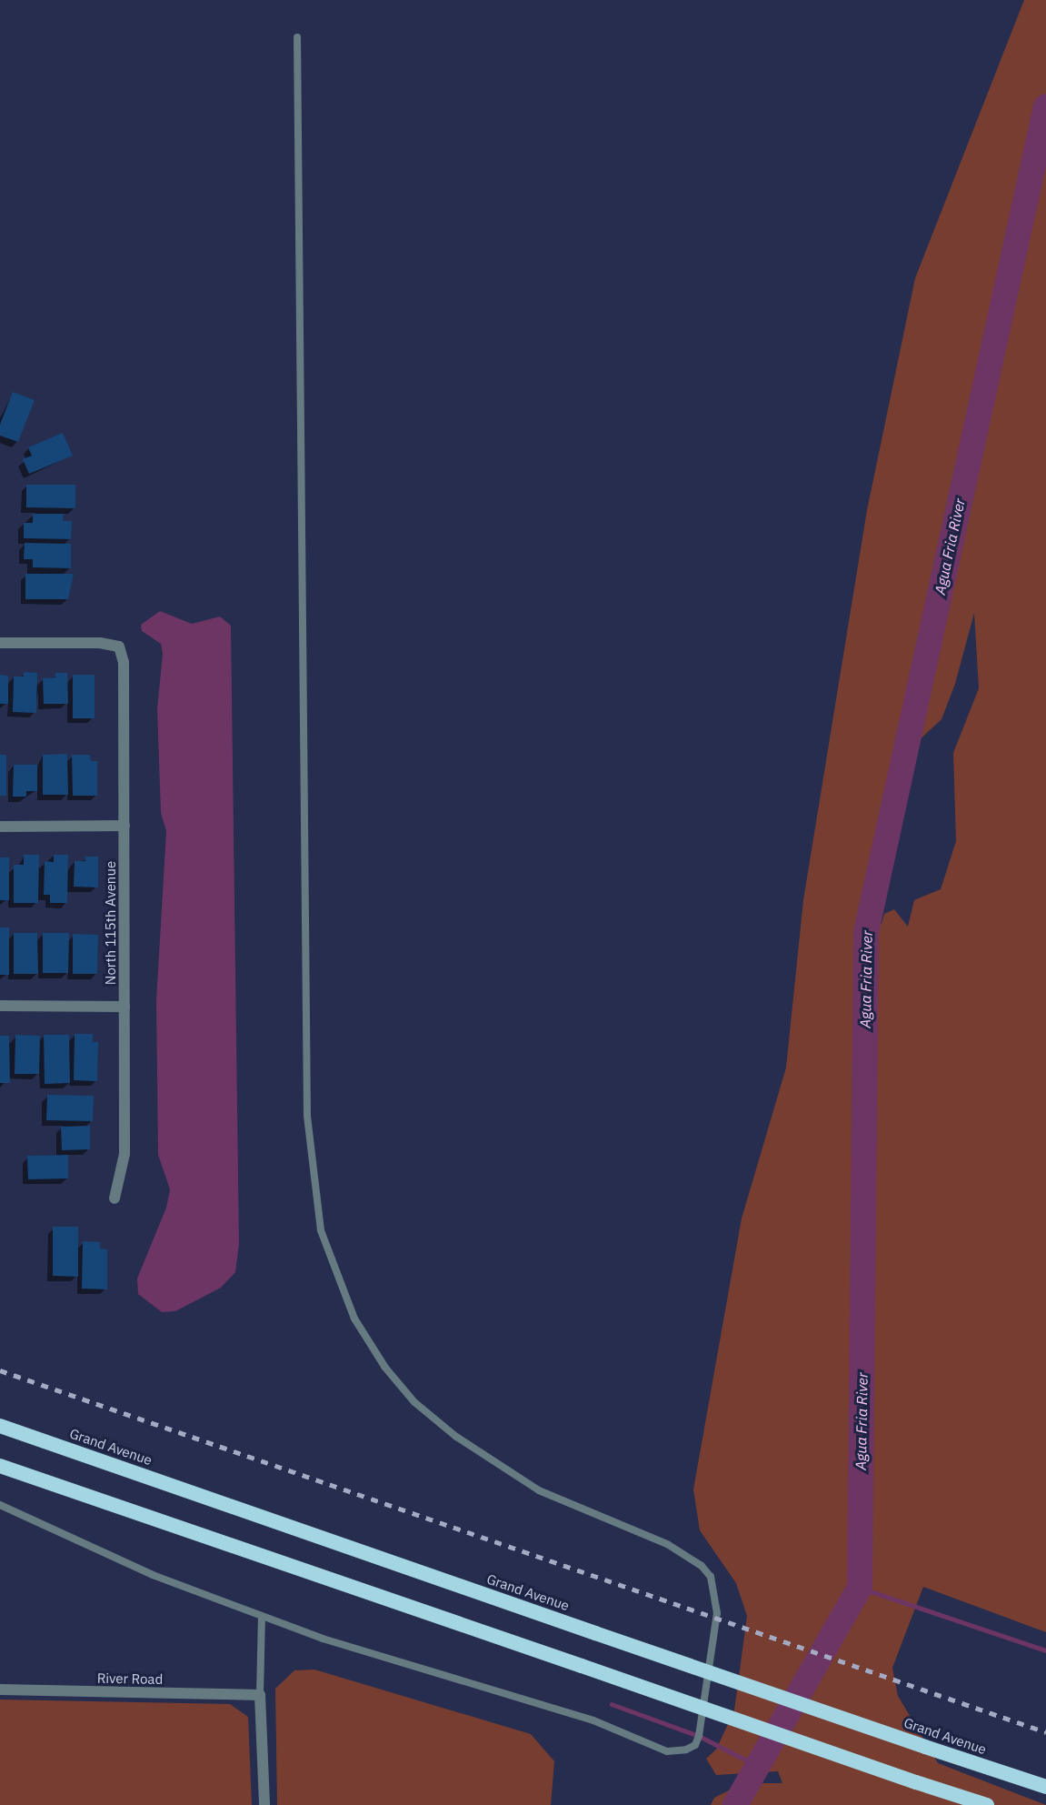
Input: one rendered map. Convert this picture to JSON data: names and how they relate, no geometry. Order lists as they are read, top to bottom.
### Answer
{
  "streets": {
    "highway": ["Grand Avenue"],
    "street": ["North 115th Avenue", "River Road"]
  },
  "water": ["Agua Fria River"]
}
